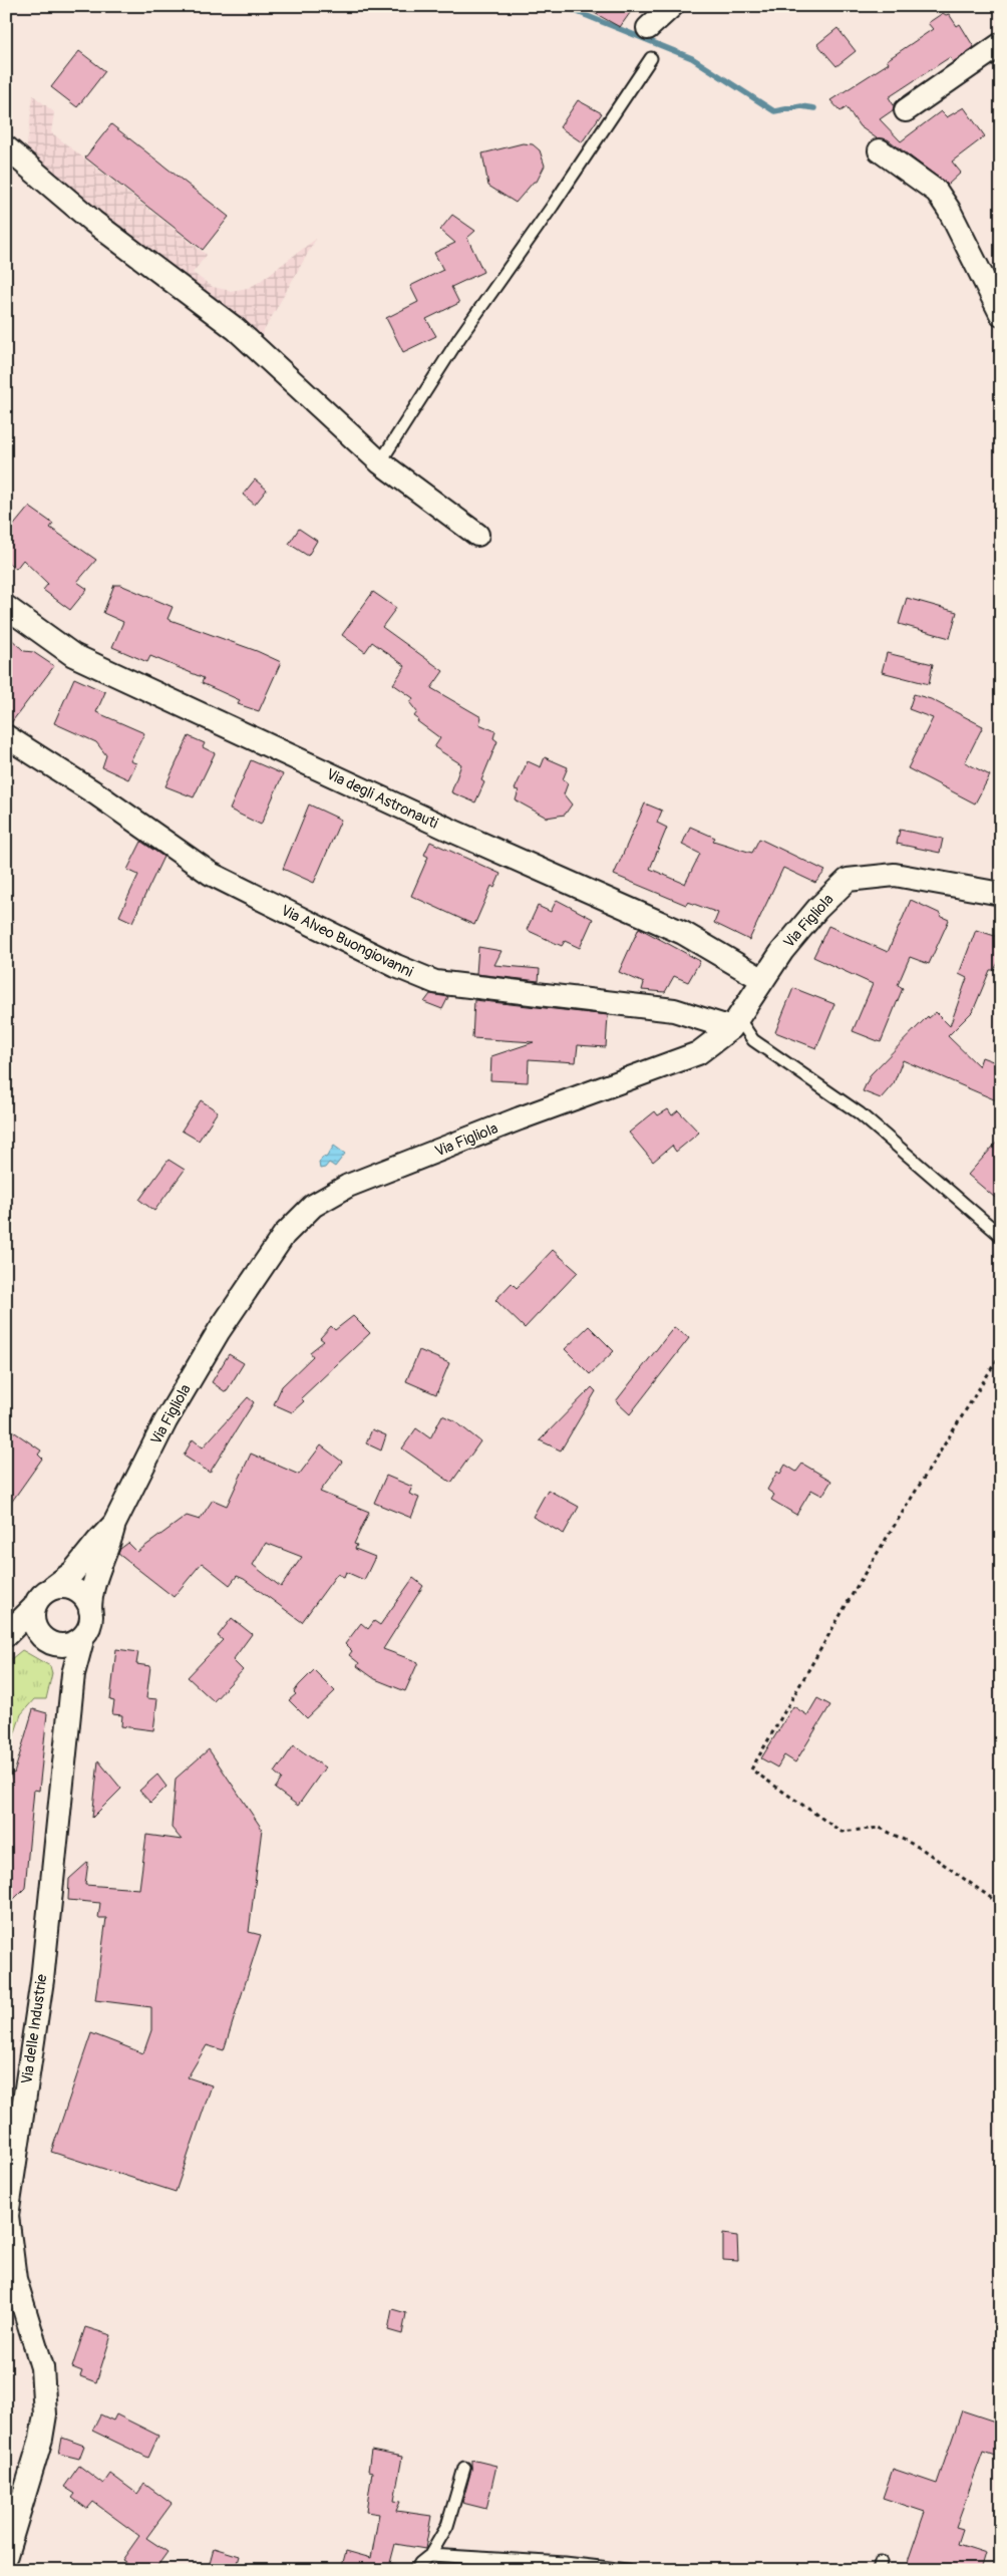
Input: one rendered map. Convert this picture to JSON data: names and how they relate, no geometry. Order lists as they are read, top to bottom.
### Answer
{
  "streets": {
    "street": [
      "Via degli Astronauti",
      "Via Figliola",
      "Via Alveo Buongiovanni",
      "Via delle Industrie"
    ]
  },
  "crossings": [
    ["Via degli Astronauti", "Via Figliola"],
    ["Via Figliola", "Via Alveo Buongiovanni"],
    ["Via Figliola", "Via delle Industrie"]
  ]
}
